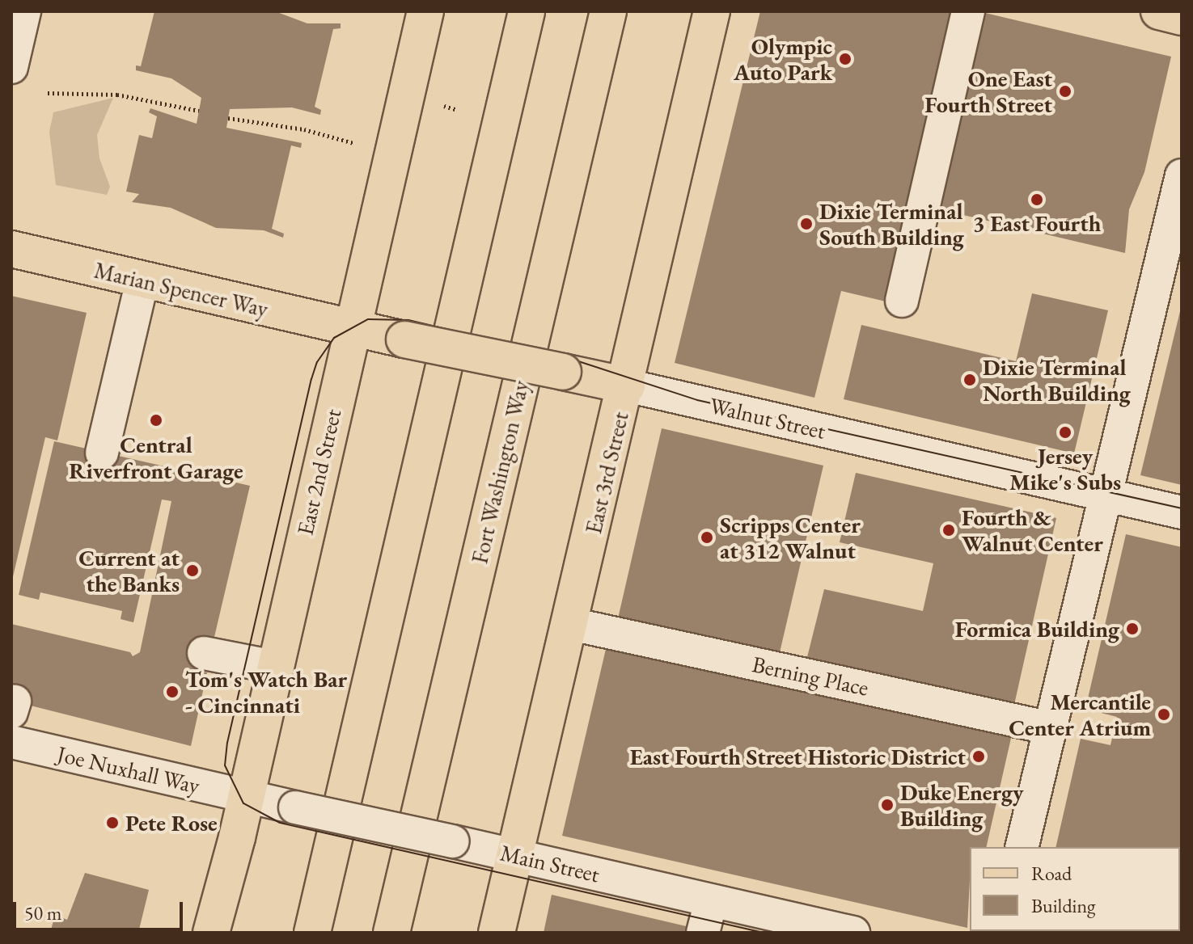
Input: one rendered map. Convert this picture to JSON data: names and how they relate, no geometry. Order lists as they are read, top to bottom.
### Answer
{
  "streets": {
    "main road": [
      "Marian Spencer Way",
      "Walnut Street",
      "East 2nd Street",
      "Fort Washington Way",
      "East 3rd Street"
    ],
    "street": ["Berning Place", "Joe Nuxhall Way", "Main Street"]
  },
  "crossings": [
    ["Marian Spencer Way", "Walnut Street"],
    ["Marian Spencer Way", "East 2nd Street"],
    ["Walnut Street", "East 2nd Street"],
    ["Walnut Street", "East 3rd Street"],
    ["East 2nd Street", "Joe Nuxhall Way"],
    ["East 2nd Street", "Main Street"],
    ["East 3rd Street", "Berning Place"],
    ["East 3rd Street", "Main Street"],
    ["Joe Nuxhall Way", "Main Street"]
  ],
  "places": [
    "Olympic Auto Park",
    "One East Fourth Street",
    "3 East Fourth",
    "Dixie Terminal South Building",
    "Dixie Terminal North Building",
    "Central Riverfront Garage",
    "Jersey Mike's Subs",
    "Fourth & Walnut Center",
    "Scripps Center at 312 Walnut",
    "Current at the Banks",
    "Formica Building",
    "Tom's Watch Bar - Cincinnati",
    "Mercantile Center Atrium",
    "East Fourth Street Historic District",
    "Duke Energy Building",
    "Pete Rose"
  ],
  "legend": ["Road", "Building"],
  "scale_bar": "50 m"
}
